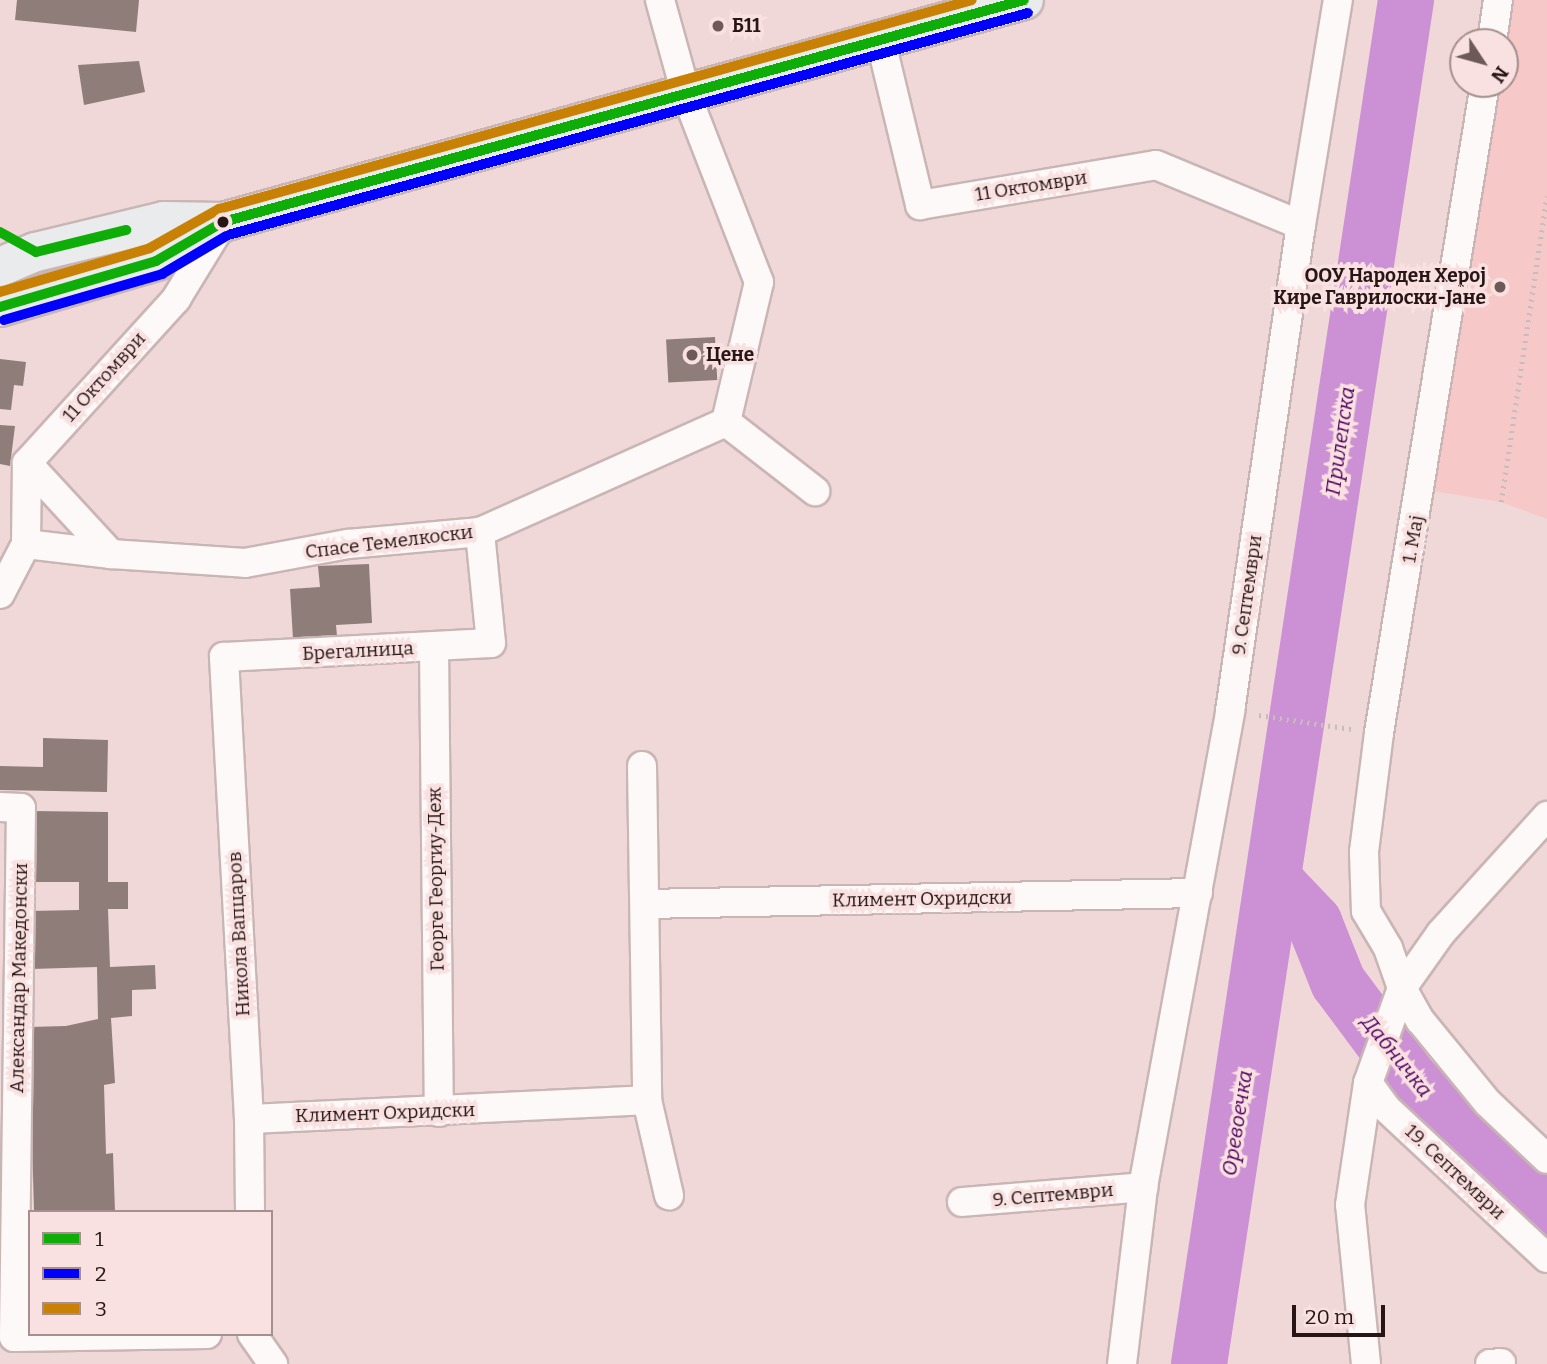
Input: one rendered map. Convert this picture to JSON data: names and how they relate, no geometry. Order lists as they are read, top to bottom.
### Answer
{
  "streets": {
    "street": [
      "11 Октомври",
      "1. Мај",
      "Спасе Темелкоски",
      "9. Септември",
      "Брегалница",
      "Георге Георгиу-Деж",
      "Климент Охридски",
      "Никола Вапцаров",
      "Александар Македонски",
      "19. Септември"
    ]
  },
  "crossings": [
    ["11 Октомври", "9. Септември"],
    ["Спасе Темелкоски", "Брегалница"],
    ["9. Септември", "Климент Охридски"],
    ["Брегалница", "Георге Георгиу-Деж"],
    ["Брегалница", "Никола Вапцаров"],
    ["Георге Георгиу-Деж", "Климент Охридски"],
    ["Климент Охридски", "Никола Вапцаров"]
  ],
  "water": ["Прилепска", "Дабничка", "Оревоечка"],
  "places": ["Б11", "ООУ Народен Херој Кире Гаврилоски-Јане", "Цене"],
  "lines": ["transit line 1", "transit line 3", "transit line 2"],
  "legend": ["1", "2", "3"],
  "scale_bar": "20 m",
  "north": "bottom right"
}
